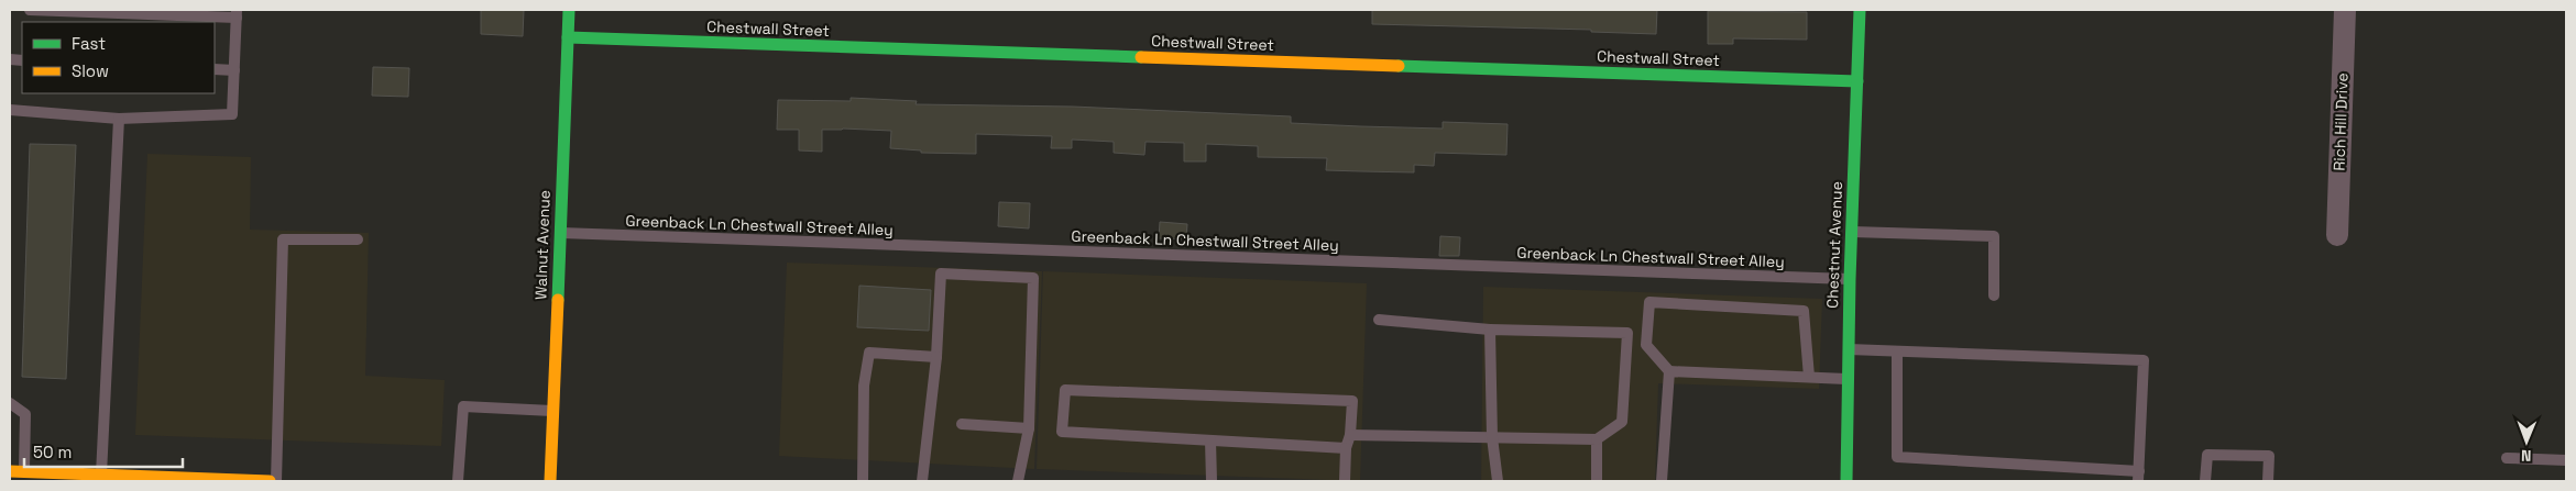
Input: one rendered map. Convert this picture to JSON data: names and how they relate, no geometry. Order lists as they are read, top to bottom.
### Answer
{
  "streets": {
    "street": [
      "Chestwall Street",
      "Rich Hill Drive",
      "Walnut Avenue",
      "Chestnut Avenue"
    ],
    "lane": ["Greenback Ln Chestwall Street Alley"]
  },
  "crossings": [
    ["Chestwall Street", "Walnut Avenue"],
    ["Chestwall Street", "Chestnut Avenue"],
    ["Greenback Ln Chestwall Street Alley", "Walnut Avenue"],
    ["Greenback Ln Chestwall Street Alley", "Chestnut Avenue"]
  ],
  "legend": ["Fast", "Slow"],
  "scale_bar": "50 m",
  "north": "bottom"
}
